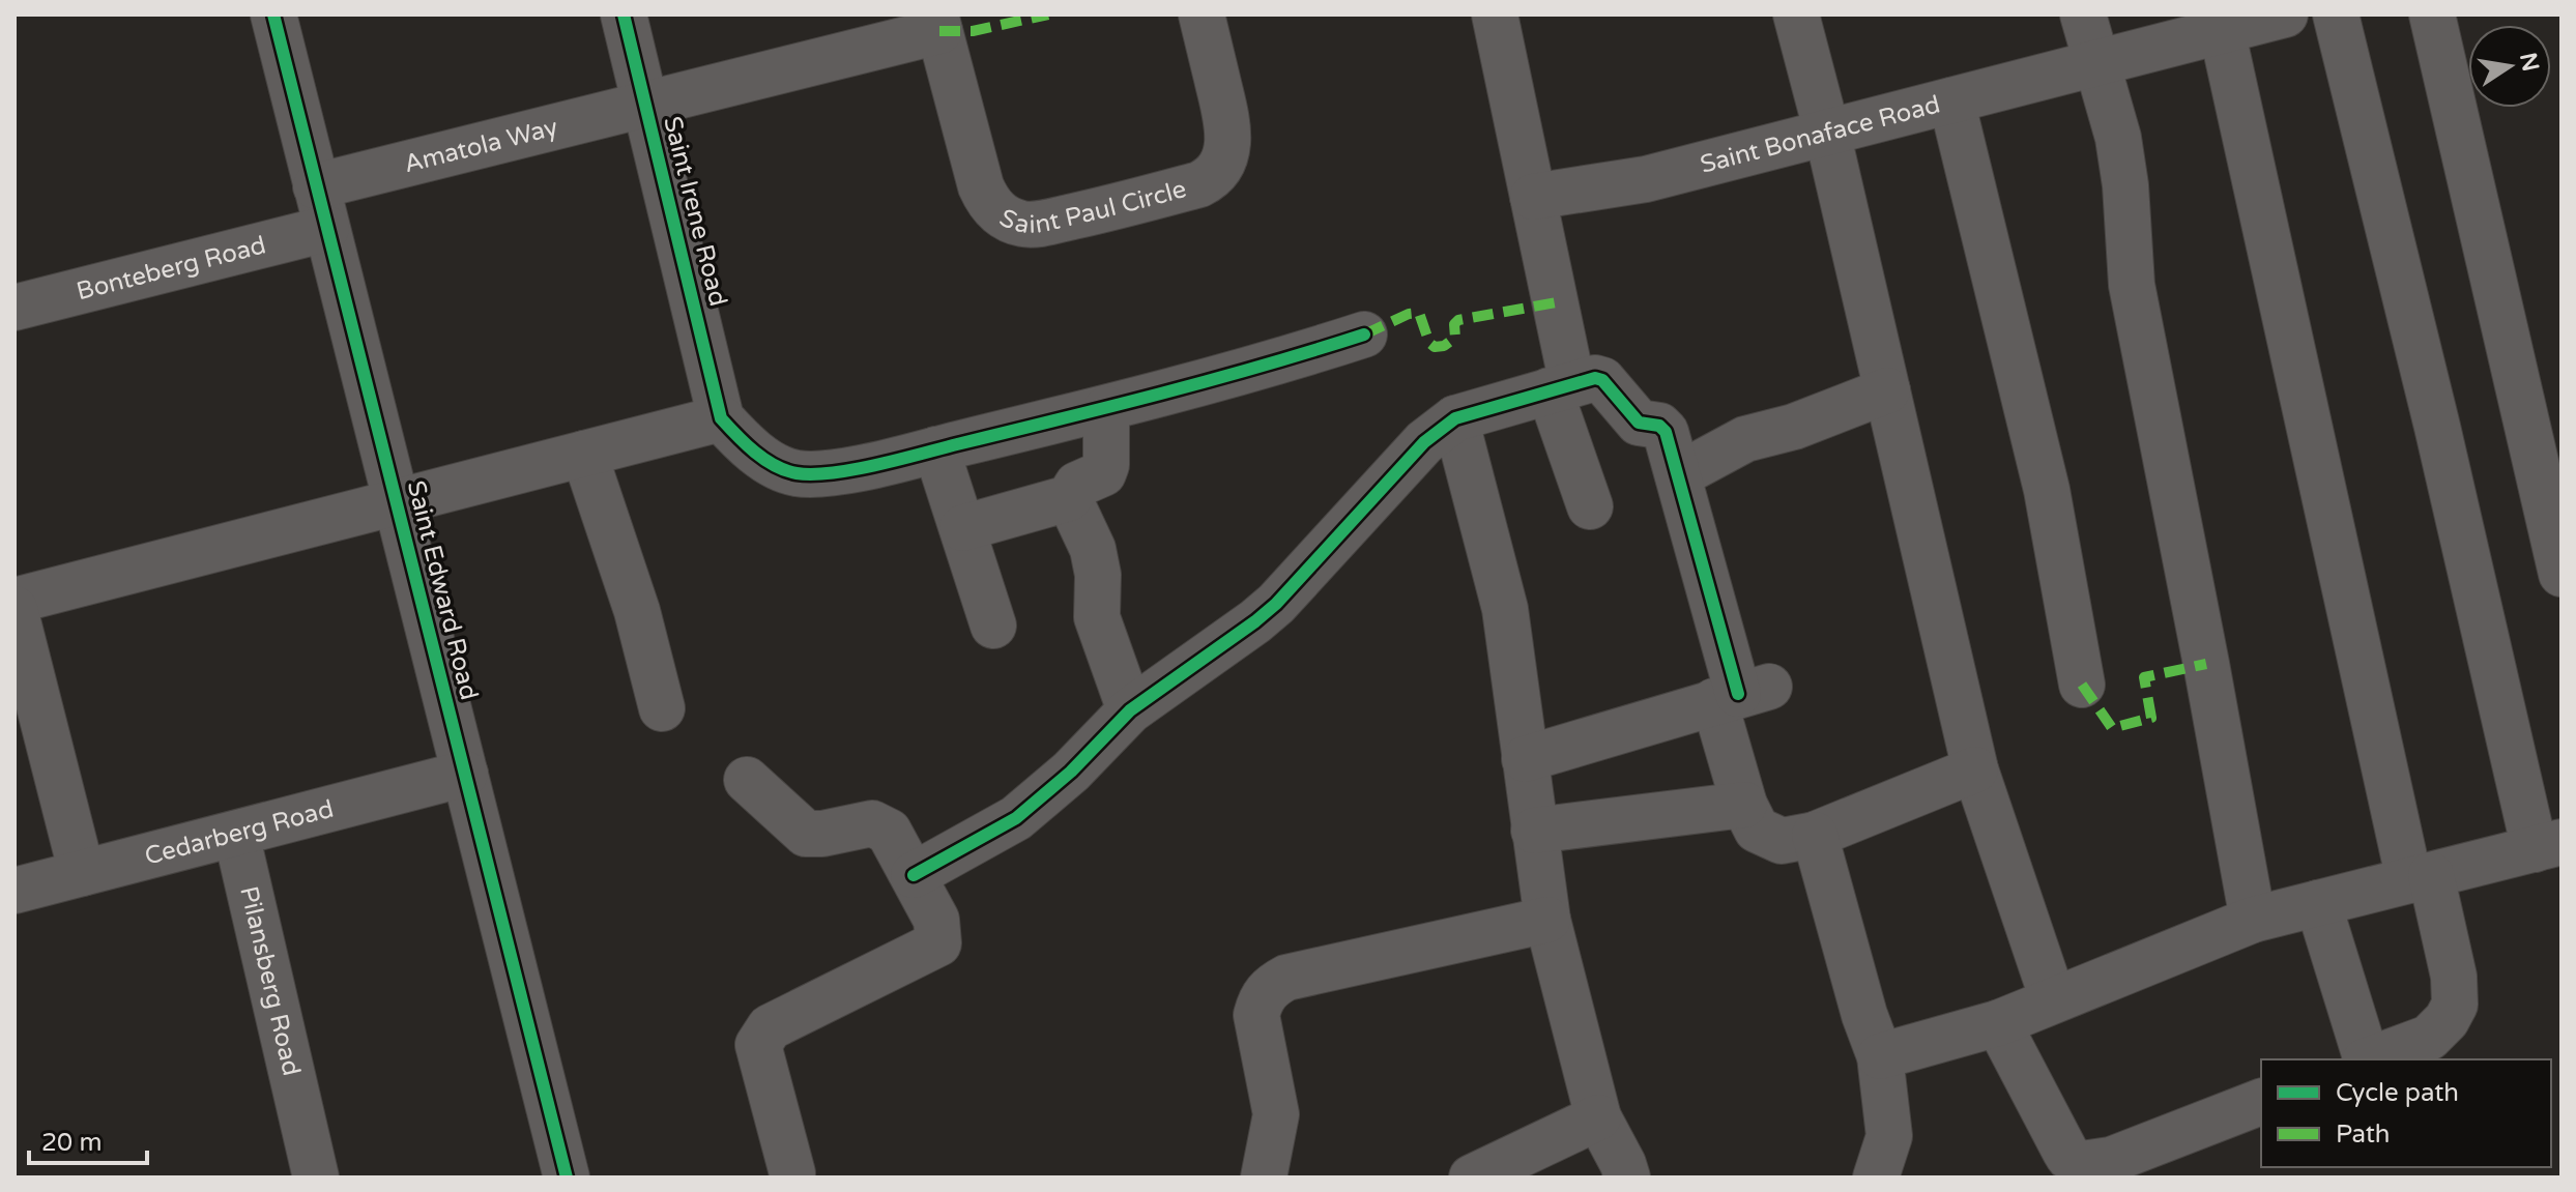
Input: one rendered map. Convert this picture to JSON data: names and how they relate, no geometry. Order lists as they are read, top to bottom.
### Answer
{
  "streets": {
    "street": [
      "Saint Bonaface Road",
      "Amatola Way",
      "Saint Paul Circle",
      "Saint Irene Road",
      "Bonteberg Road",
      "Saint Edward Road",
      "Cedarberg Road",
      "Pilansberg Road"
    ]
  },
  "crossings": [
    ["Amatola Way", "Saint Paul Circle"],
    ["Amatola Way", "Saint Irene Road"],
    ["Amatola Way", "Bonteberg Road"],
    ["Amatola Way", "Saint Edward Road"],
    ["Saint Paul Circle", "Saint Irene Road"],
    ["Bonteberg Road", "Saint Edward Road"],
    ["Saint Edward Road", "Cedarberg Road"],
    ["Cedarberg Road", "Pilansberg Road"]
  ],
  "legend": ["Cycle path", "Path"],
  "scale_bar": "20 m",
  "north": "right"
}
